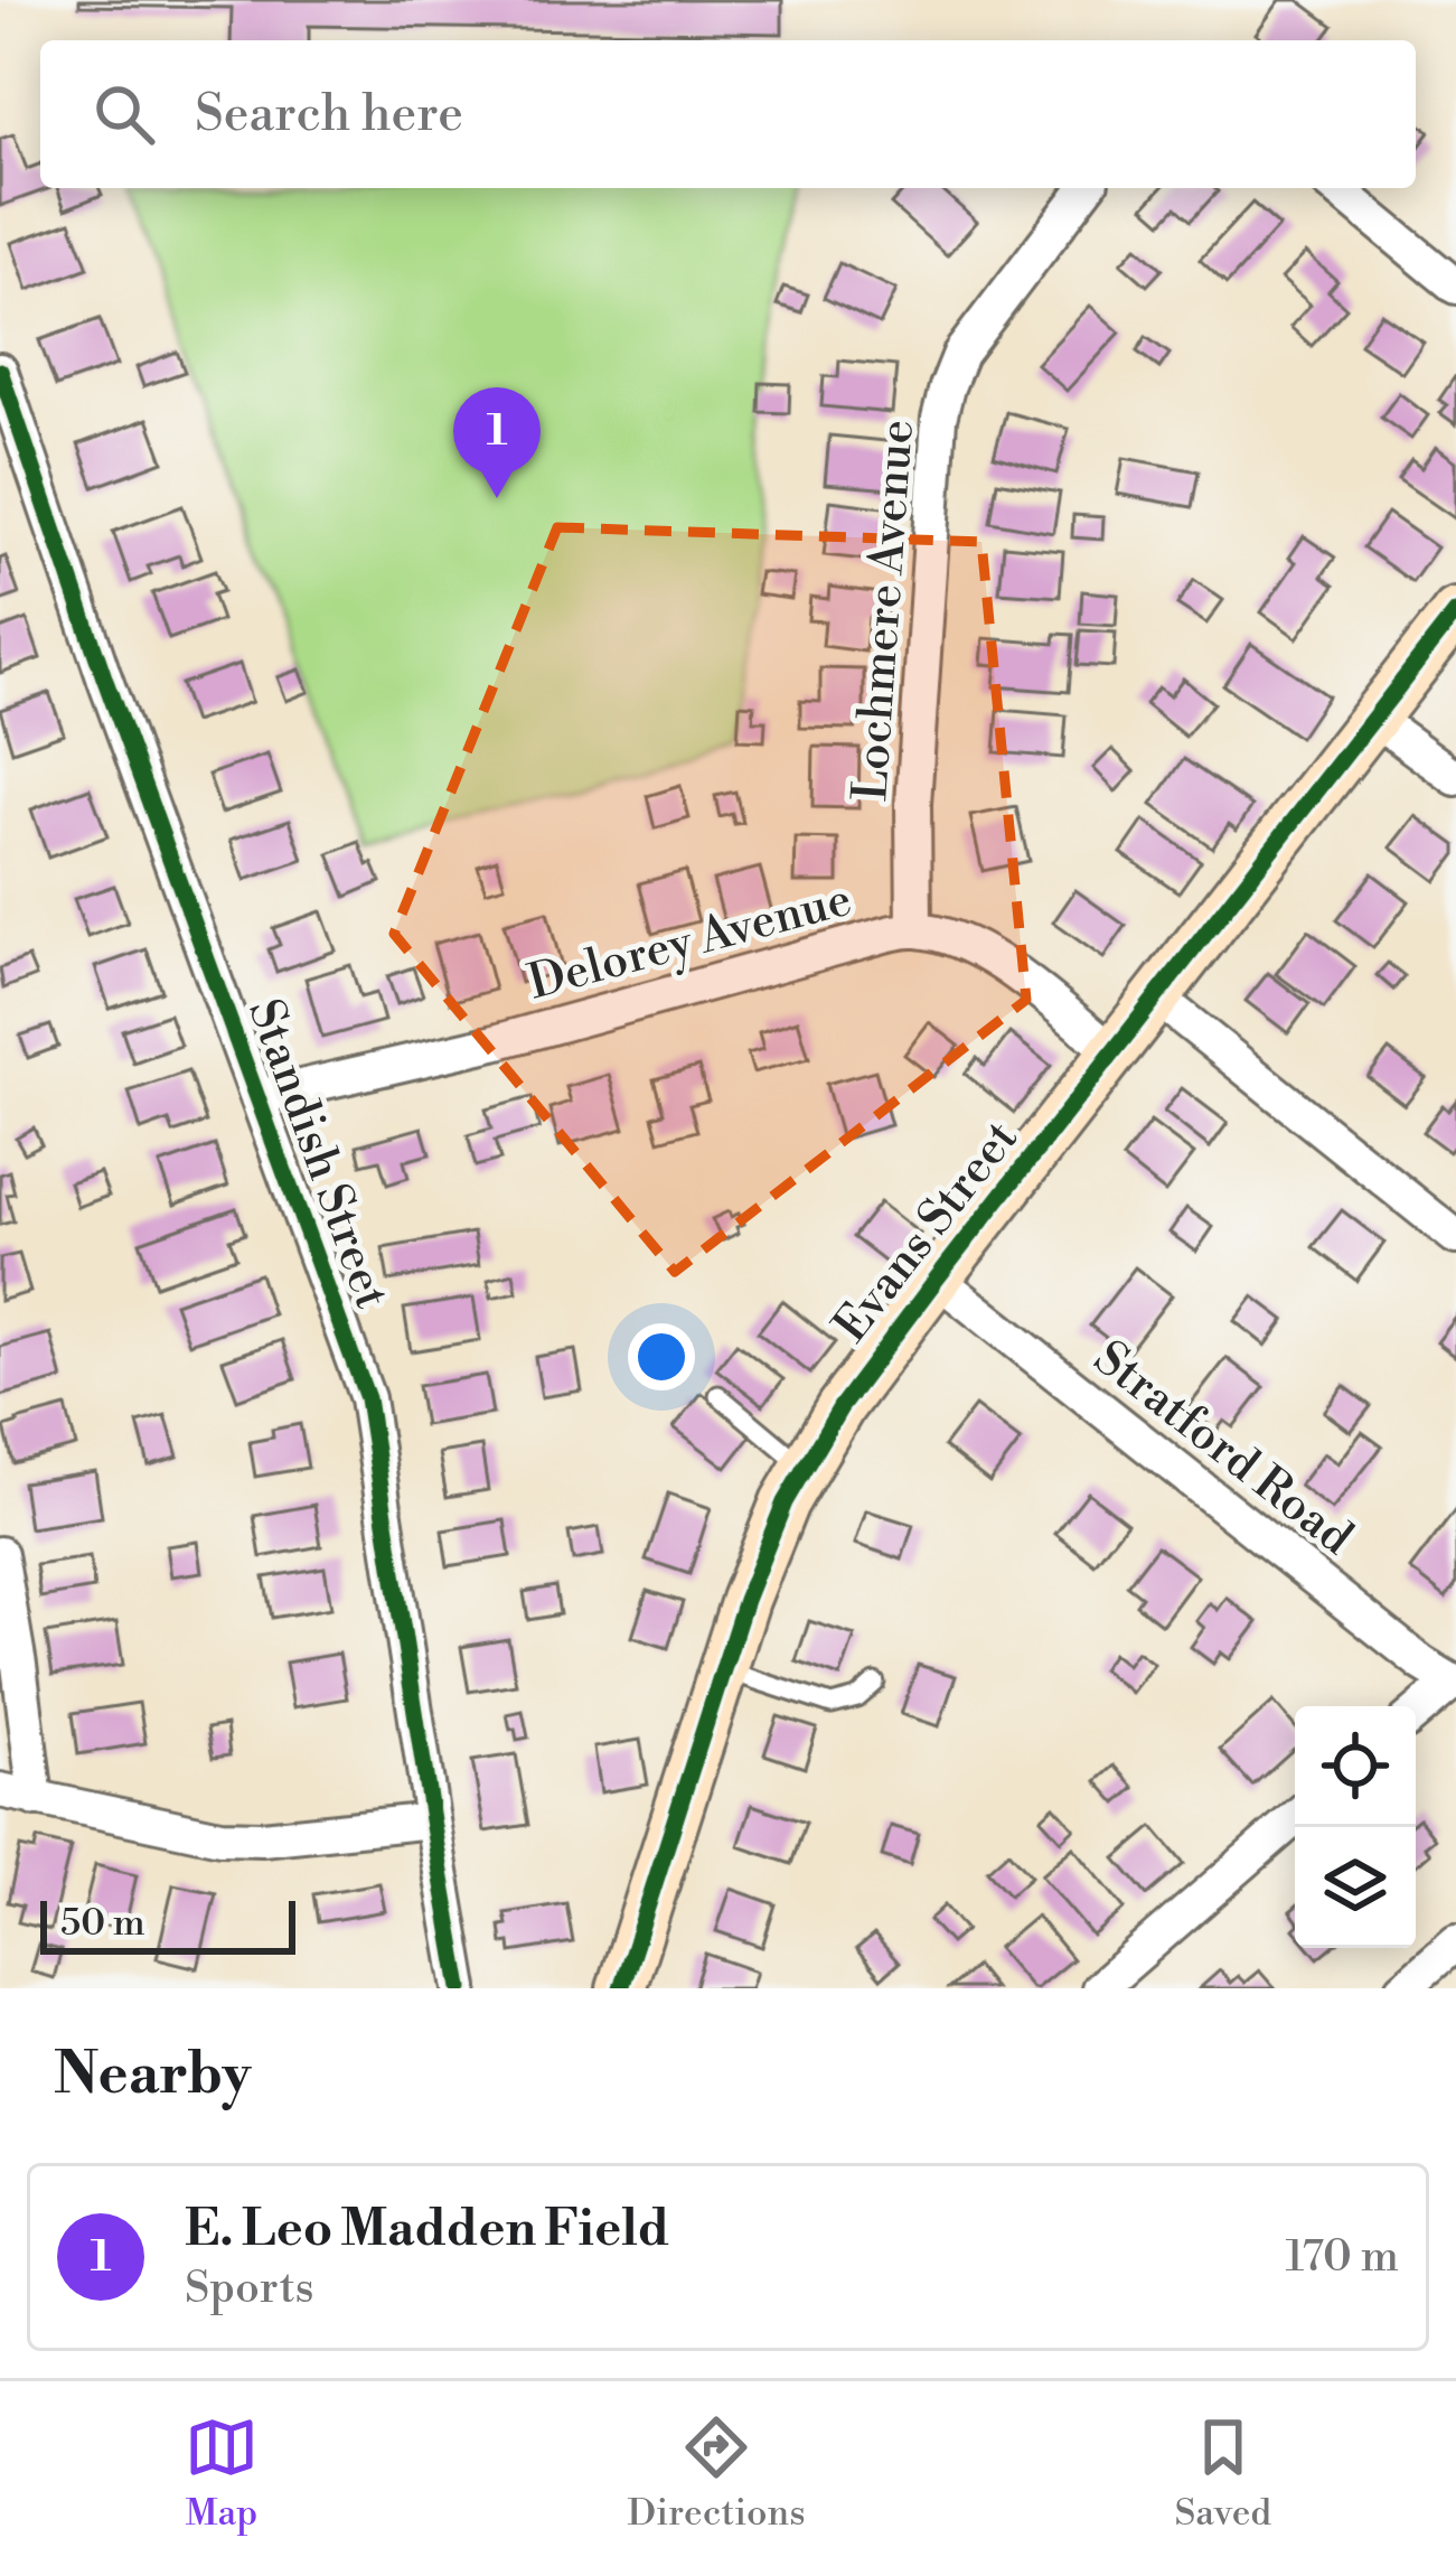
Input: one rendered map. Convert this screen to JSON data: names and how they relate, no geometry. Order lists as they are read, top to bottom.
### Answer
{
  "streets": {
    "street": [
      "Lochmere Avenue",
      "Delorey Avenue",
      "Standish Street",
      "Evans Street",
      "Stratford Road"
    ]
  },
  "crossings": [
    ["Lochmere Avenue", "Delorey Avenue"],
    ["Delorey Avenue", "Standish Street"],
    ["Delorey Avenue", "Evans Street"],
    ["Evans Street", "Stratford Road"]
  ],
  "scale_bar": "50 m",
  "page": {
    "search": "Search here",
    "pins": "1",
    "scale": "50 m",
    "heading": "Nearby",
    "list": [
      {
        "mark": "1",
        "name": "E. Leo Madden Field",
        "note": "Sports",
        "value": "170 m"
      }
    ],
    "nav": ["Map", "Directions", "Saved"]
  }
}
